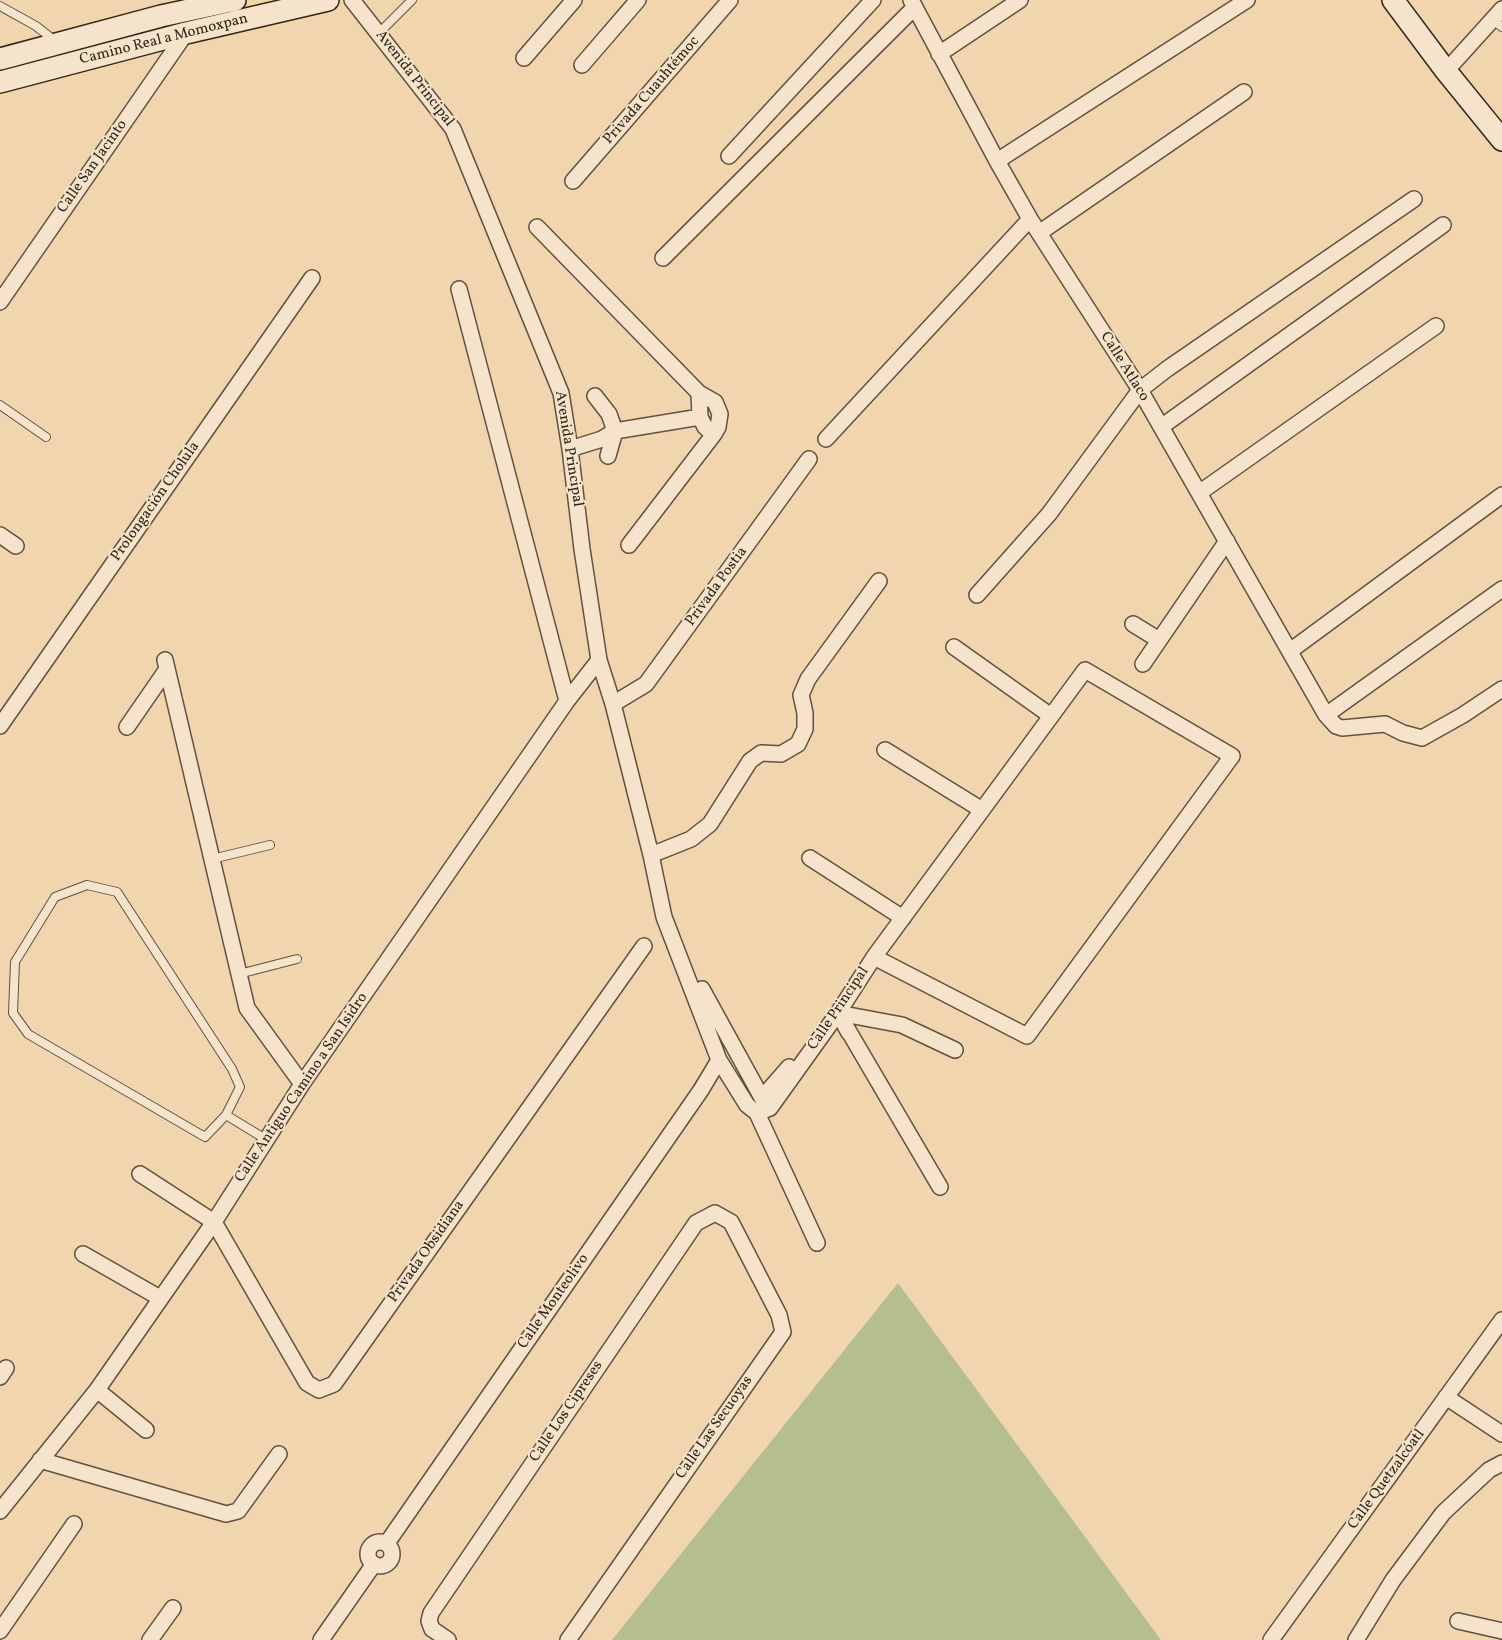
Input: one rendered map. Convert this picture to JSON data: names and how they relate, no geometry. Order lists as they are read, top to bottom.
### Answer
{
  "streets": {
    "street": [
      "Camino Real a Momoxpan",
      "Avenida Principal",
      "Privada Cuauhtémoc",
      "Calle San Jacinto",
      "Calle Atlaco",
      "Prolongación Cholula",
      "Privada Postia",
      "Calle Principal",
      "Calle Antiguo Camino a San Isidro",
      "Privada Obsidiana",
      "Calle Monteolivo",
      "Calle Los Cipreses",
      "Calle Las Secuoyas",
      "Calle Quetzalcóatl"
    ]
  },
  "crossings": [
    ["Camino Real a Momoxpan", "Calle San Jacinto"],
    ["Avenida Principal", "Privada Postia"],
    ["Avenida Principal", "Calle Antiguo Camino a San Isidro"],
    ["Calle Antiguo Camino a San Isidro", "Privada Obsidiana"],
    ["Calle Los Cipreses", "Calle Las Secuoyas"]
  ]
}
